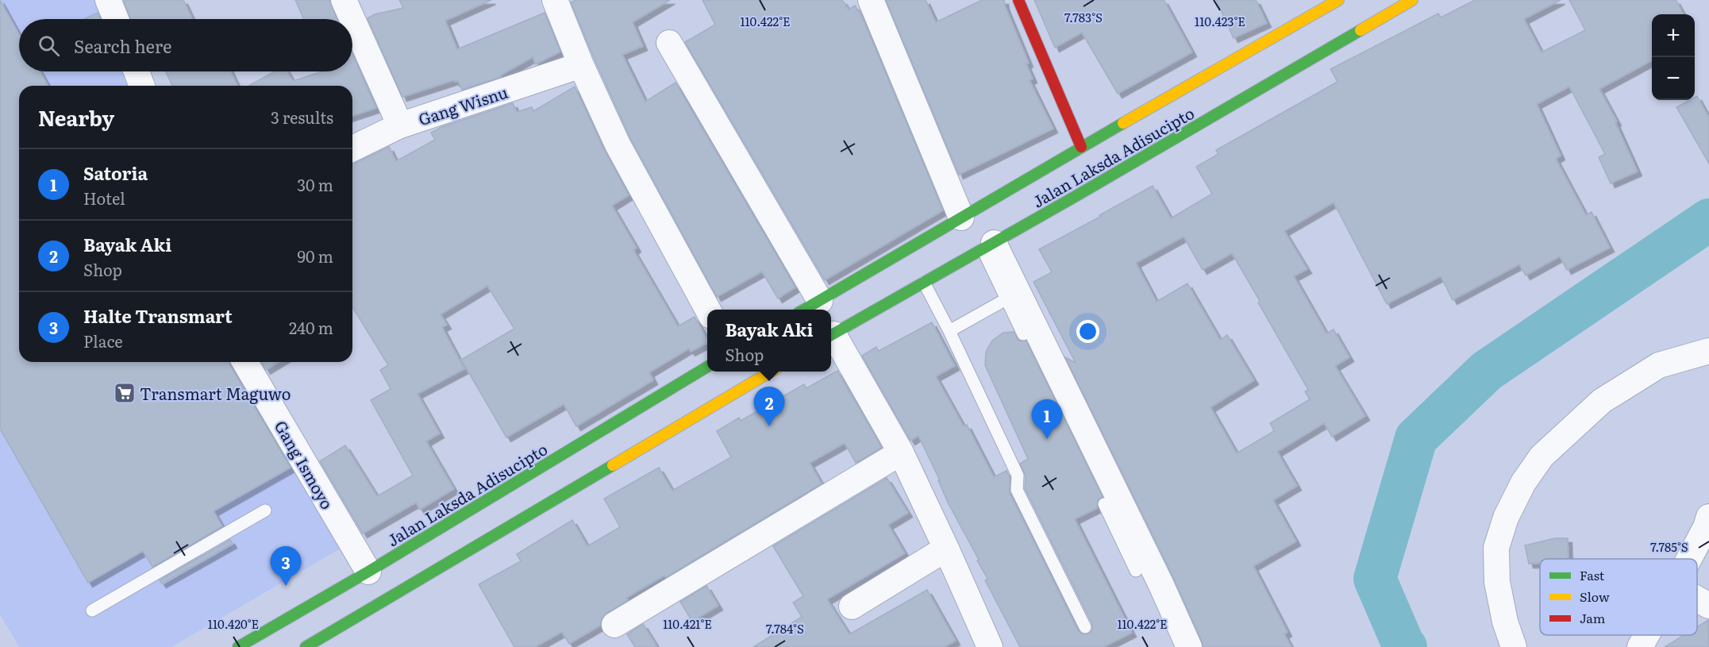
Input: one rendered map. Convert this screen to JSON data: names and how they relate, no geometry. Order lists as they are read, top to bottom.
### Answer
{
  "streets": {
    "main road": ["Jalan Laksda Adisucipto"],
    "street": ["Gang Wisnu", "Gang Ismoyo"]
  },
  "crossings": [
    ["Jalan Laksda Adisucipto", "Gang Ismoyo"]
  ],
  "places": {
    "supermarket": ["Transmart Maguwo"]
  },
  "legend": ["Fast", "Slow", "Jam"],
  "page": {
    "map_buttons": ["+", "−"],
    "search": "Search here",
    "heading": ["Nearby", "3 results"],
    "list": [
      {
        "mark": "1",
        "name": "Satoria",
        "note": "Hotel",
        "value": "30 m"
      },
      {
        "mark": "2",
        "name": "Bayak Aki",
        "note": "Shop",
        "value": "90 m"
      },
      {
        "mark": "3",
        "name": "Halte Transmart",
        "note": "Place",
        "value": "240 m"
      }
    ],
    "popup": ["Bayak Aki", "Shop"],
    "pins": ["2", "1", "3"]
  },
  "coordinates": [
    "7.783°S",
    "110.422°E",
    "110.423°E",
    "7.785°S",
    "110.420°E",
    "110.421°E",
    "7.784°S"
  ]
}
